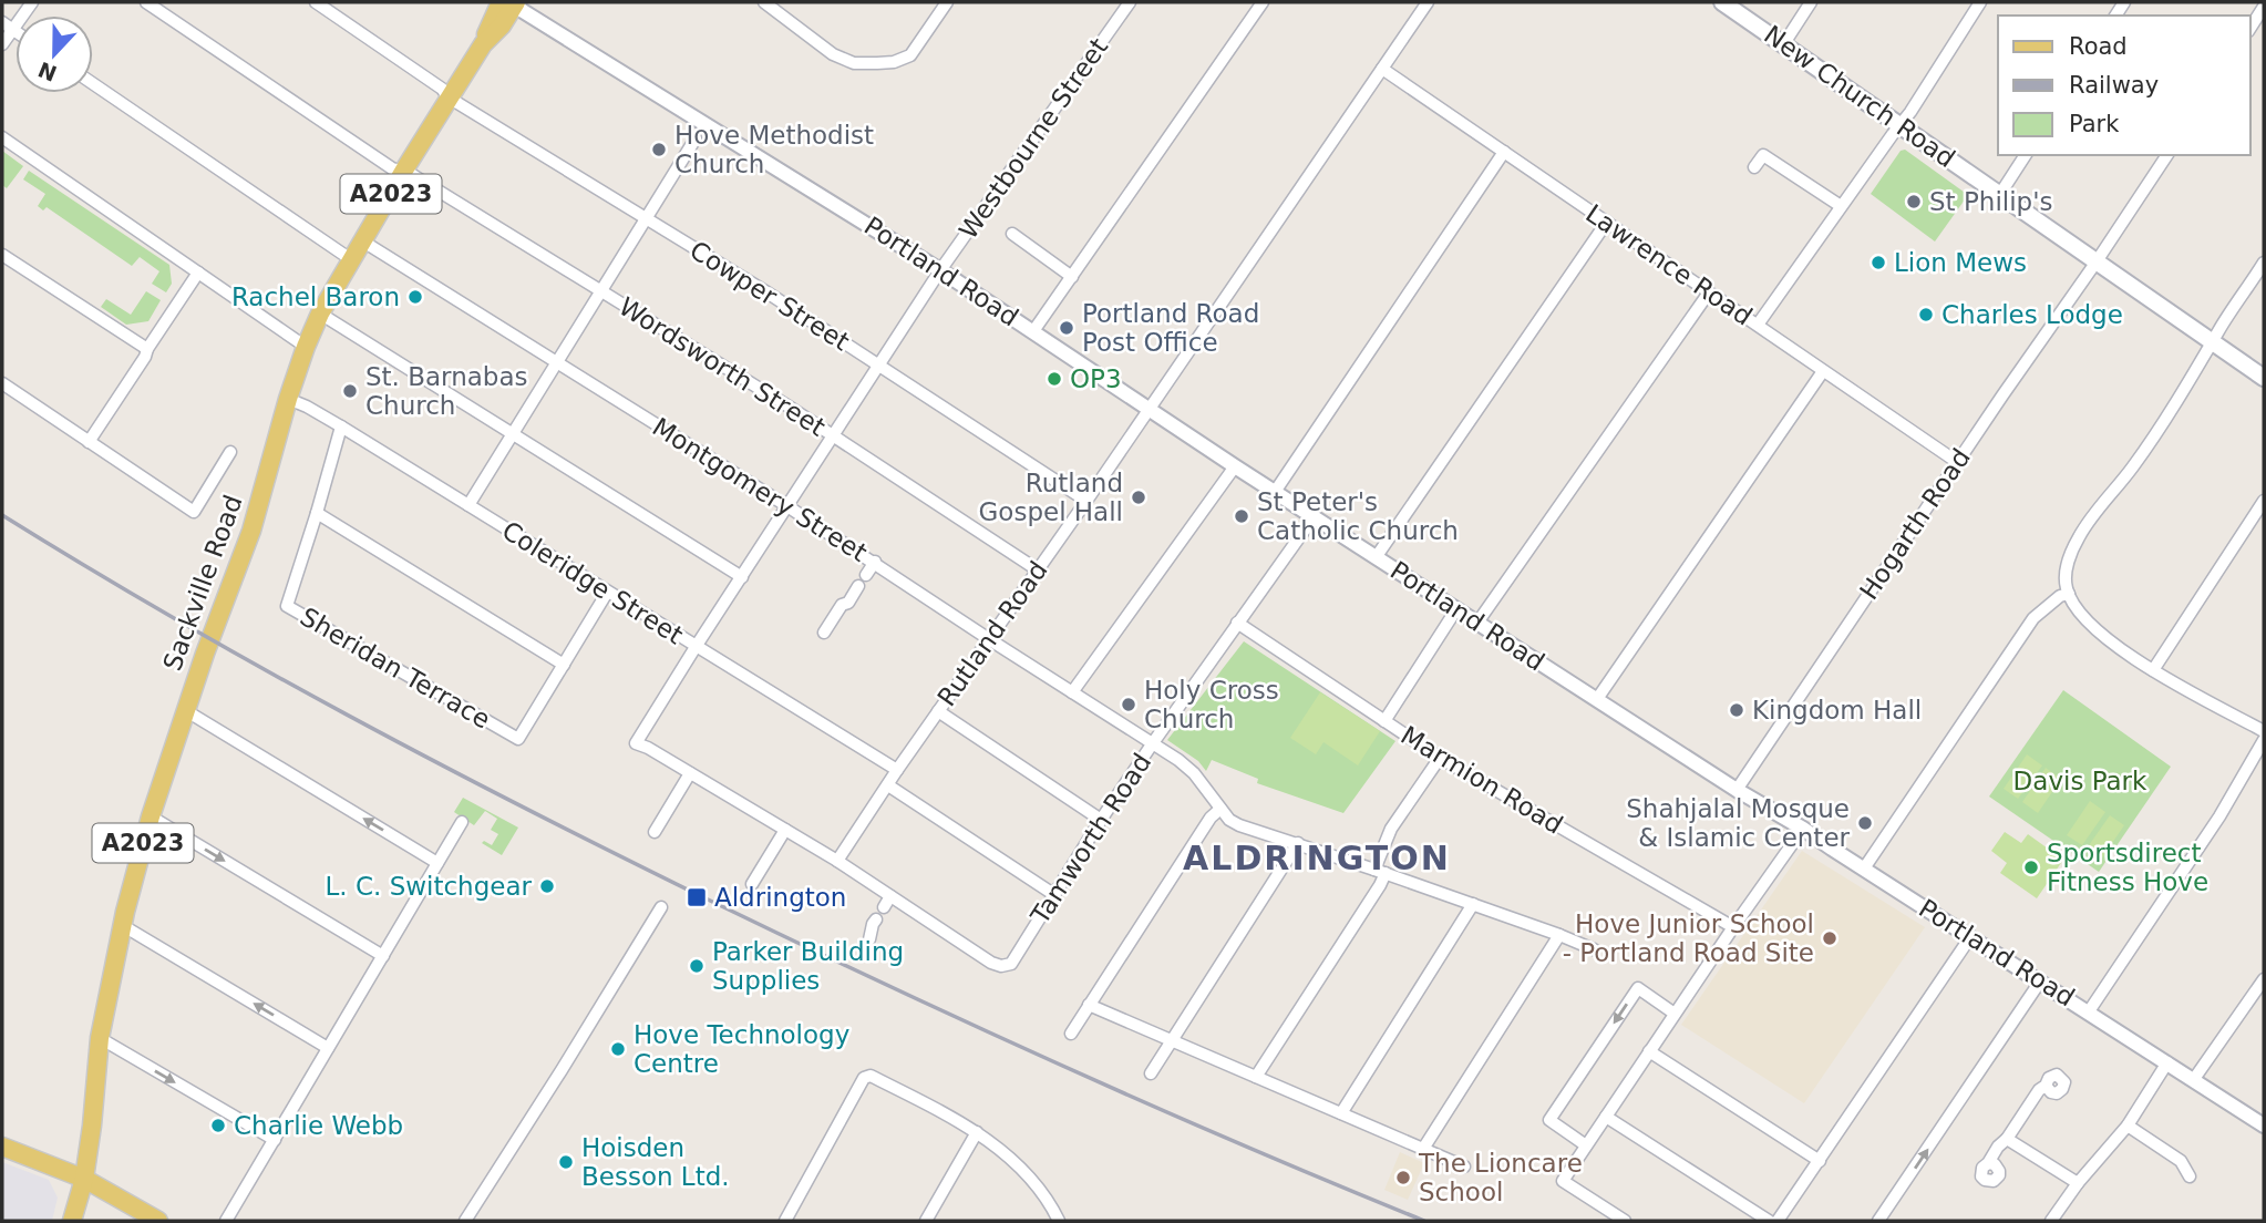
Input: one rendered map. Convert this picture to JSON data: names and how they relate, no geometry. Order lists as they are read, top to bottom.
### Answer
{
  "streets": {
    "main road": ["New Church Road", "A2023", "Sackville Road"],
    "street": [
      "Westbourne Street",
      "Lawrence Road",
      "Portland Road",
      "Cowper Street",
      "Wordsworth Street",
      "Montgomery Street",
      "Hogarth Road",
      "Coleridge Street",
      "Rutland Road",
      "Sheridan Terrace",
      "Marmion Road",
      "Tamworth Road"
    ]
  },
  "crossings": [
    ["New Church Road", "Hogarth Road"],
    ["Westbourne Street", "Portland Road"],
    ["Westbourne Street", "Cowper Street"],
    ["Westbourne Street", "Wordsworth Street"],
    ["Westbourne Street", "Montgomery Street"],
    ["Westbourne Street", "Coleridge Street"],
    ["A2023", "Sackville Road"],
    ["Lawrence Road", "Hogarth Road"],
    ["Lawrence Road", "Rutland Road"],
    ["Portland Road", "Hogarth Road"],
    ["Portland Road", "Sackville Road"],
    ["Portland Road", "Rutland Road"],
    ["Portland Road", "Tamworth Road"],
    ["Cowper Street", "Sackville Road"],
    ["Cowper Street", "Rutland Road"],
    ["Wordsworth Street", "Sackville Road"],
    ["Wordsworth Street", "Rutland Road"],
    ["Montgomery Street", "Sackville Road"],
    ["Montgomery Street", "Rutland Road"],
    ["Montgomery Street", "Tamworth Road"],
    ["Sackville Road", "Coleridge Street"],
    ["Coleridge Street", "Rutland Road"],
    ["Coleridge Street", "Sheridan Terrace"],
    ["Marmion Road", "Tamworth Road"]
  ],
  "districts": ["ALDRINGTON"],
  "parks": ["Davis Park"],
  "places": {
    "other": [
      "Hove Methodist Church",
      "St Philip's",
      "Lion Mews",
      "Rachel Baron",
      "Charles Lodge",
      "Portland Road Post Office",
      "OP3",
      "St. Barnabas Church",
      "Rutland Gospel Hall",
      "St Peter's Catholic Church",
      "Holy Cross Church",
      "Kingdom Hall",
      "Shahjalal Mosque & Islamic Center",
      "Sportsdirect Fitness Hove",
      "L. C. Switchgear",
      "Hove Junior School - Portland Road Site",
      "Parker Building Supplies",
      "Hove Technology Centre",
      "Charlie Webb",
      "Hoisden Besson Ltd.",
      "The Lioncare School"
    ],
    "transit": ["Aldrington"]
  },
  "legend": ["Road", "Railway", "Park"],
  "north": "bottom"
}
